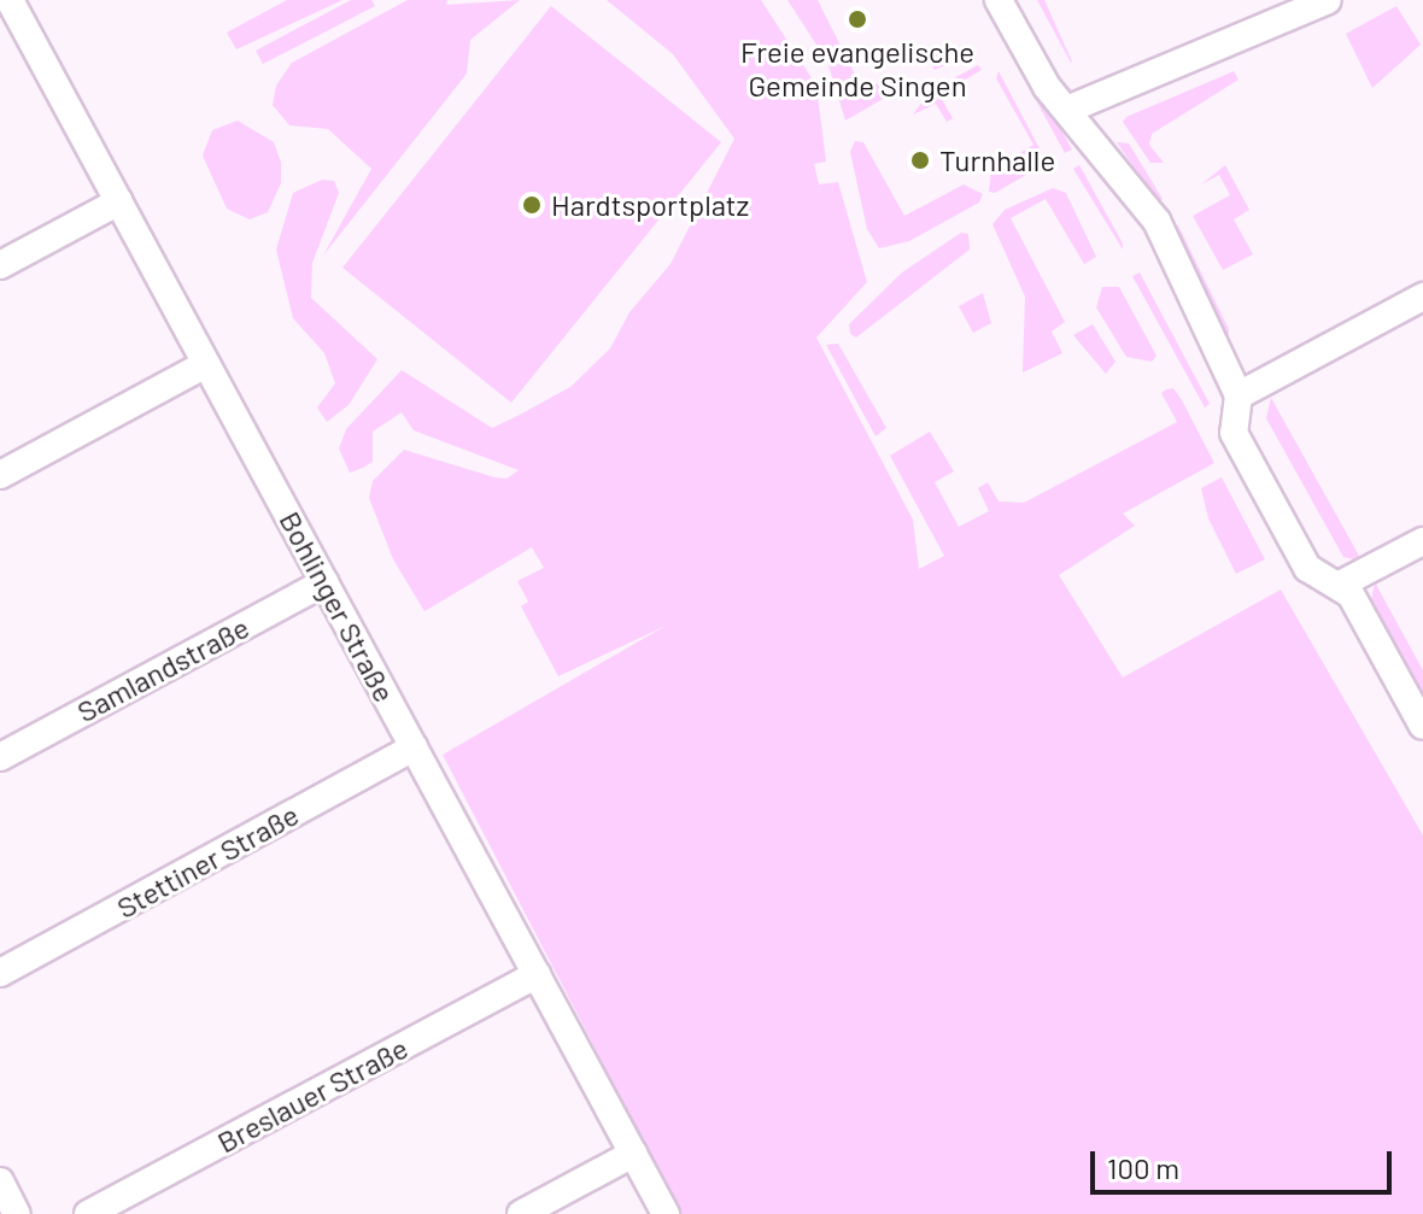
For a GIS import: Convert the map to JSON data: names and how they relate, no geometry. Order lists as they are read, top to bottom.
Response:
{
  "streets": {
    "street": [
      "Bohlinger Straße",
      "Samlandstraße",
      "Stettiner Straße",
      "Breslauer Straße"
    ]
  },
  "crossings": [
    ["Bohlinger Straße", "Samlandstraße"],
    ["Bohlinger Straße", "Stettiner Straße"],
    ["Bohlinger Straße", "Breslauer Straße"]
  ],
  "places": ["Freie evangelische Gemeinde Singen", "Turnhalle", "Hardtsportplatz"],
  "scale_bar": "100 m"
}
